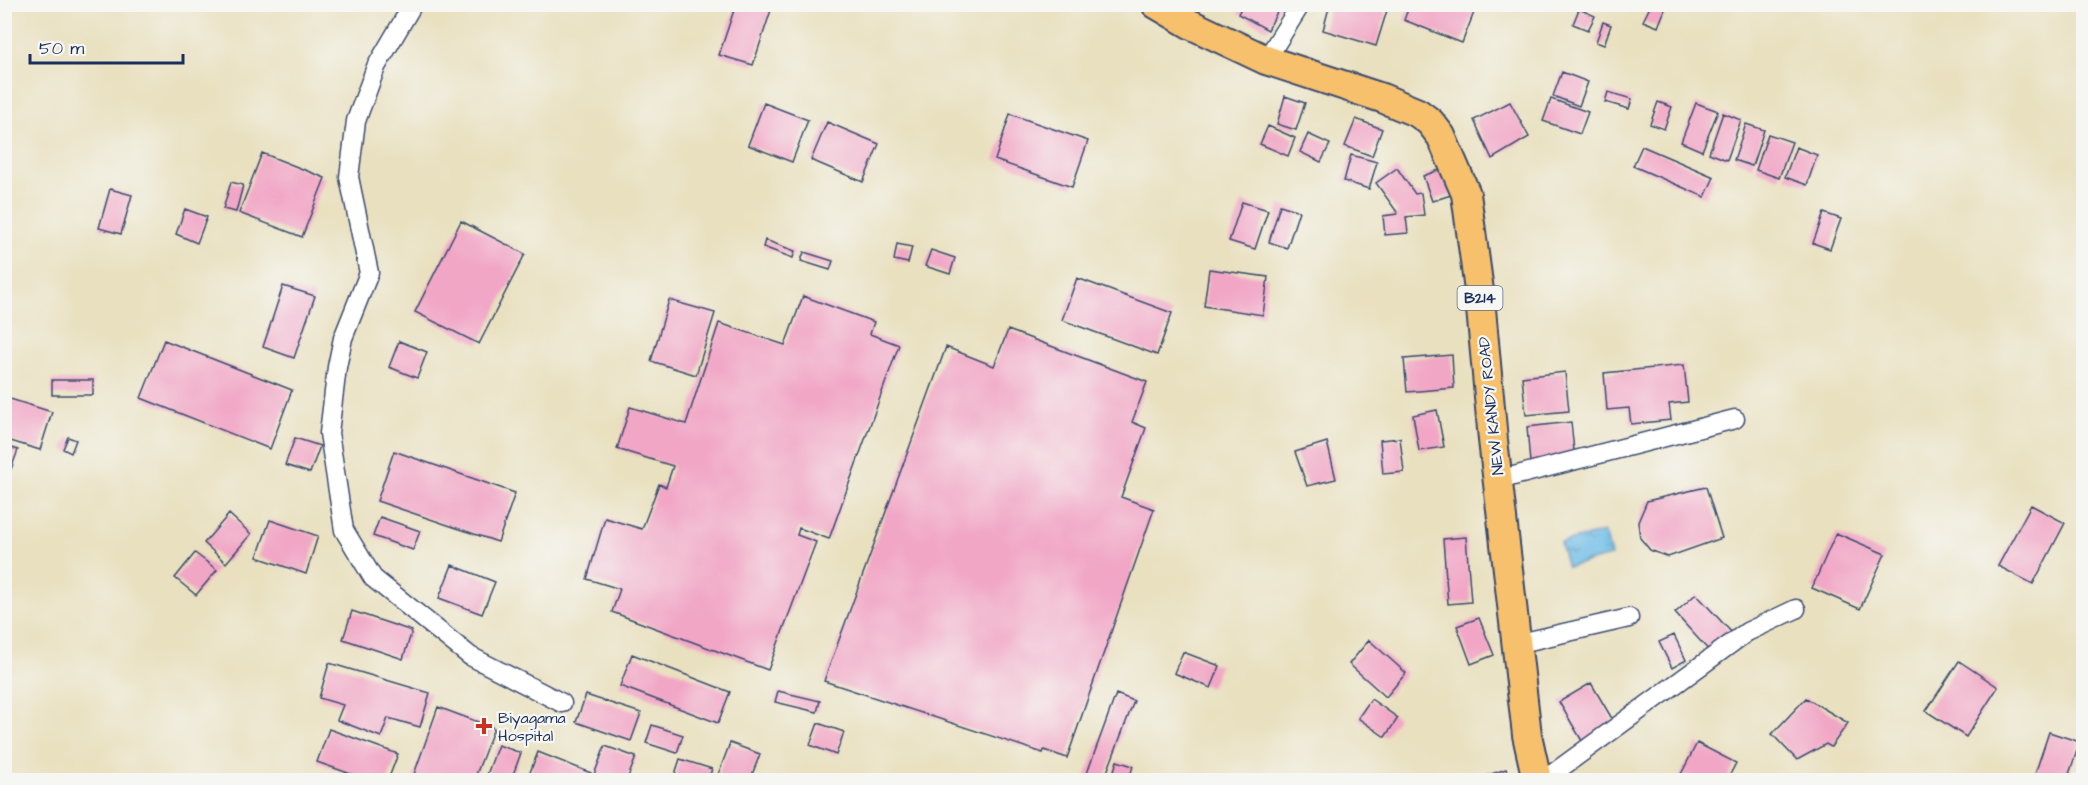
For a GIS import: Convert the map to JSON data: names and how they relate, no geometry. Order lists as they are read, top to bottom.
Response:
{
  "streets": {
    "main road": ["B214", "NEW KANDY ROAD"]
  },
  "places": {
    "health": ["Biyagama Hospital"]
  },
  "scale_bar": "50 m"
}
